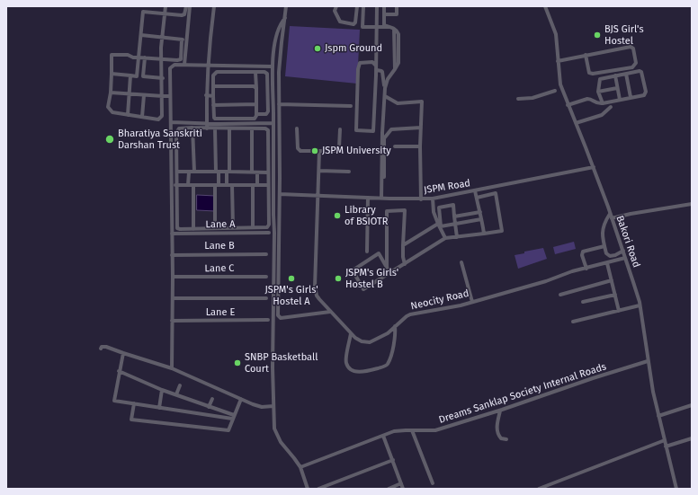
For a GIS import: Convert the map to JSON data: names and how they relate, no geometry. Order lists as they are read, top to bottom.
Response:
{
  "streets": {
    "street": [
      "JSPM Road",
      "Lane A",
      "Bakori Road",
      "Lane B",
      "Lane C",
      "Neocity Road",
      "Lane E",
      "Dreams Sanklap Society Internal Roads"
    ]
  },
  "crossings": [
    ["JSPM Road", "Bakori Road"],
    ["JSPM Road", "Neocity Road"],
    ["Bakori Road", "Neocity Road"],
    ["Bakori Road", "Dreams Sanklap Society Internal Roads"]
  ],
  "places": [
    "BJS Girl's Hostel",
    "Jspm Ground",
    "Bharatiya Sanskriti Darshan Trust",
    "JSPM University",
    "Library of BSIOTR",
    "JSPM's Girls' Hostel A",
    "JSPM's Girls' Hostel B",
    "SNBP Basketball Court"
  ]
}
